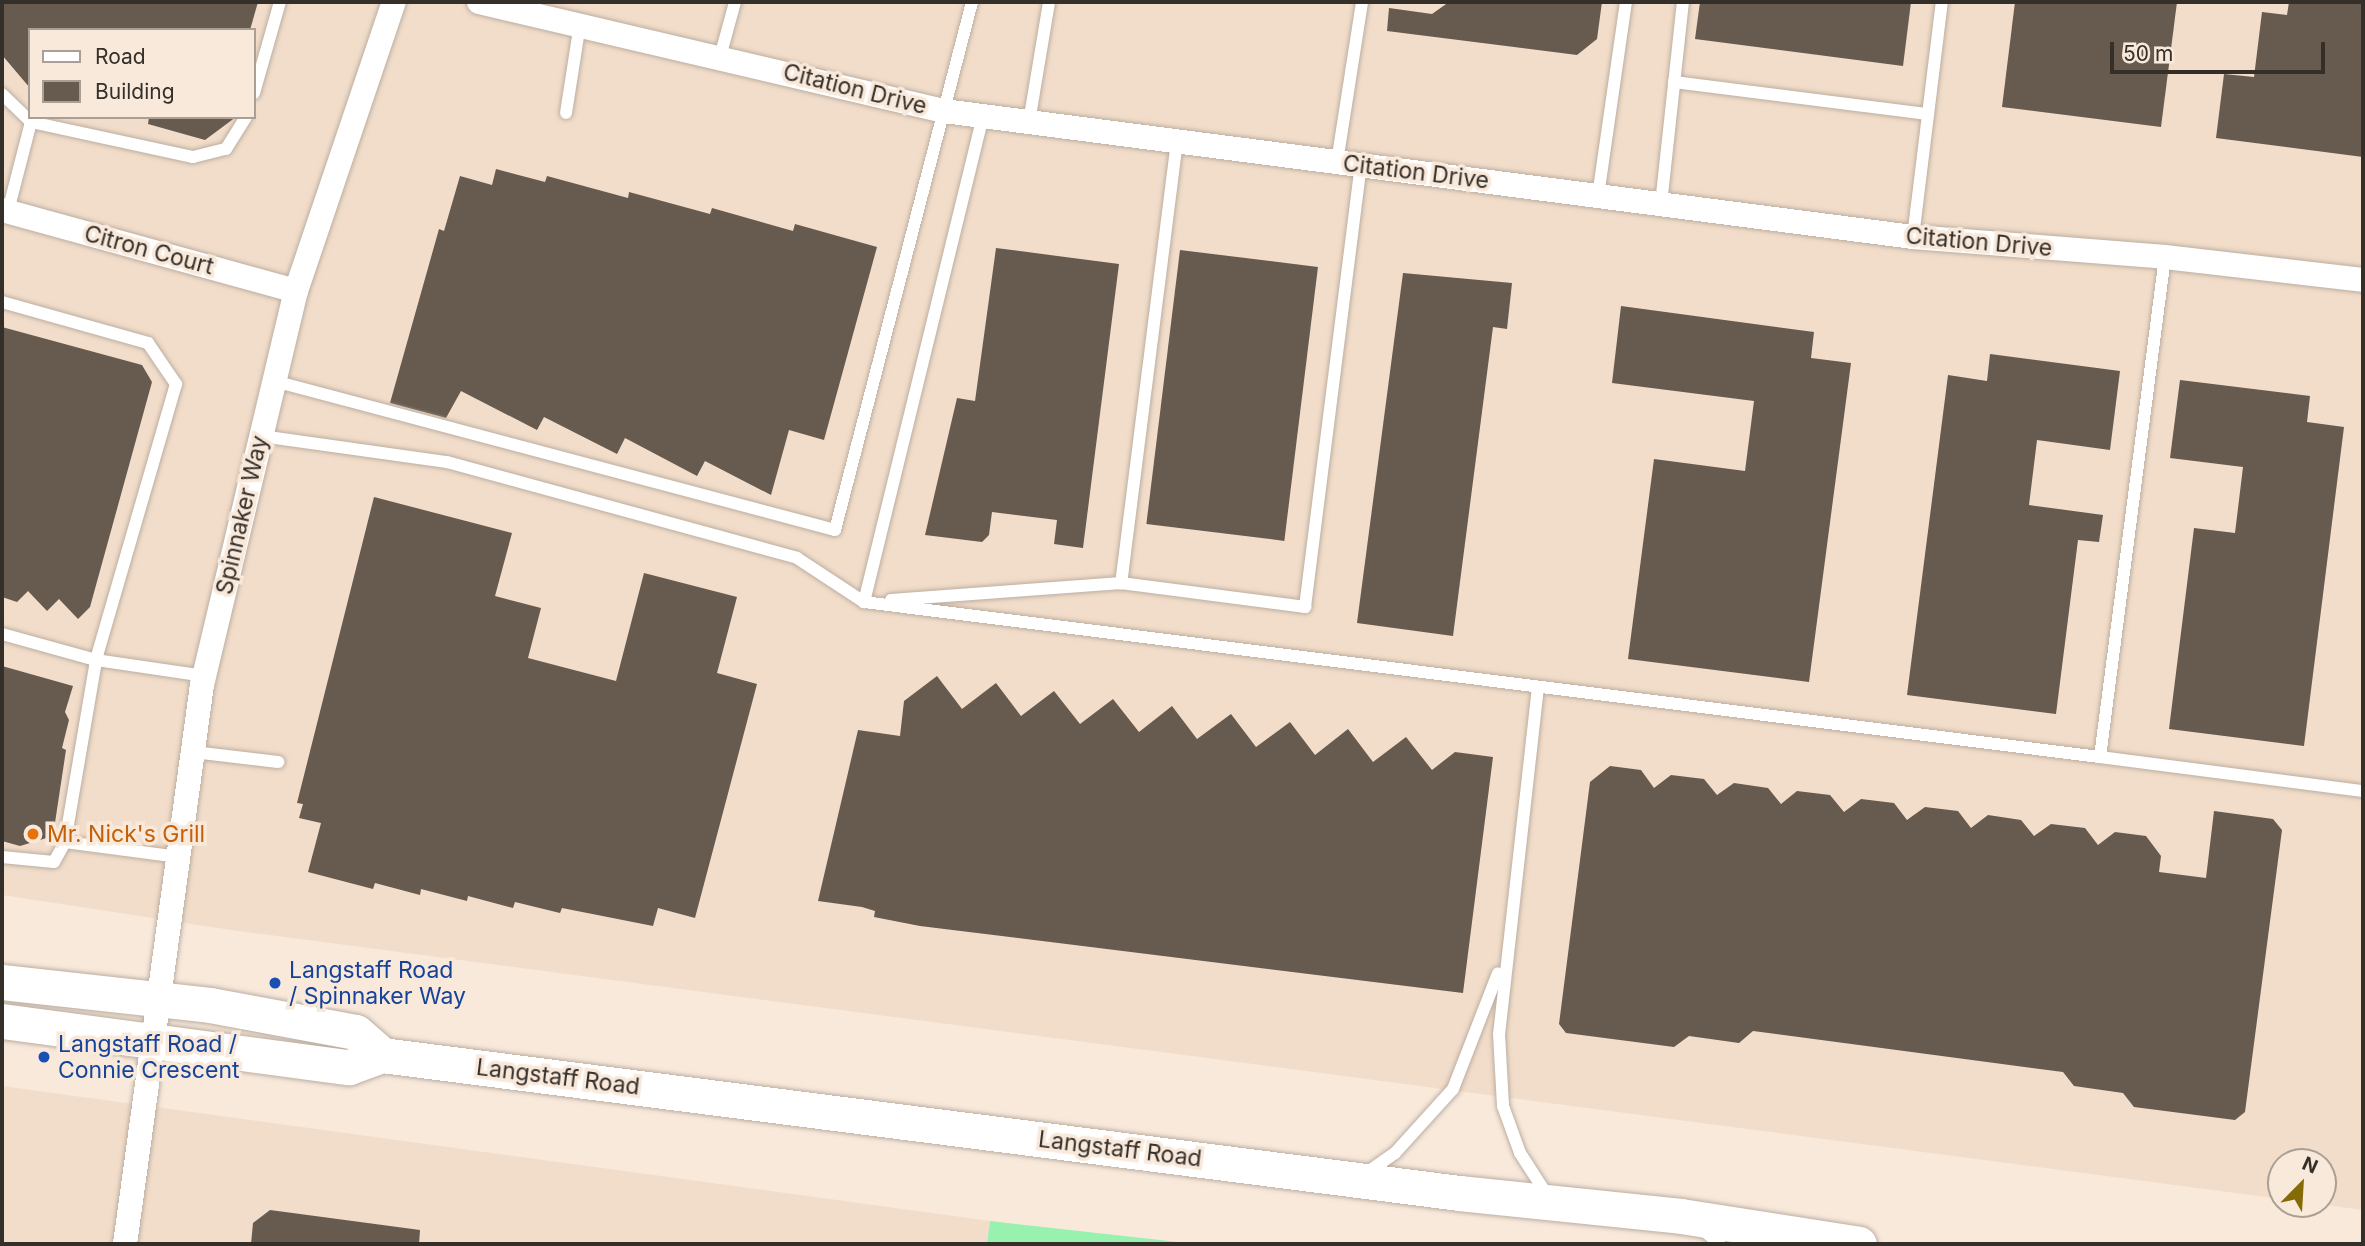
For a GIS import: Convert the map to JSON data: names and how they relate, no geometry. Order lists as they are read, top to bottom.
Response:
{
  "streets": {
    "main road": ["Langstaff Road"],
    "street": ["Citation Drive", "Citron Court", "Spinnaker Way"]
  },
  "crossings": [
    ["Citron Court", "Spinnaker Way"],
    ["Spinnaker Way", "Langstaff Road"]
  ],
  "places": ["Mr. Nick's Grill", "Langstaff Road / Spinnaker Way", "Langstaff Road / Connie Crescent"],
  "legend": ["Road", "Building"],
  "scale_bar": "50 m",
  "north": "top right"
}
